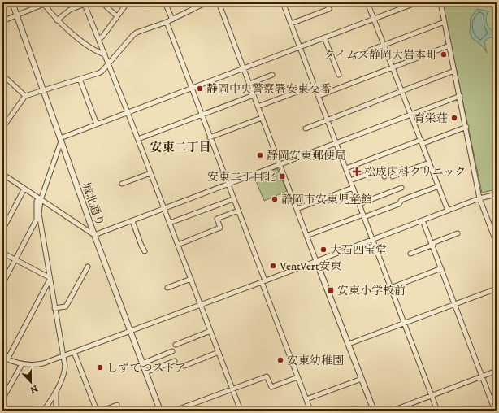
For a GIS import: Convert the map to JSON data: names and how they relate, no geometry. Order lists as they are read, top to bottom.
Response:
{
  "streets": {
    "street": ["城北通り"]
  },
  "districts": ["安東二丁目"],
  "places": {
    "other": [
      "タイムズ静岡大岩本町",
      "静岡中央警察署安東交番",
      "育栄荘",
      "静岡安東郵便局",
      "静岡市安東児童館",
      "大石四宝堂",
      "VentVert安東",
      "安東幼稚園",
      "しずてつストア"
    ],
    "health": ["松成内科クリニック"],
    "transit": ["安東二丁目北", "安東小学校前"]
  },
  "north": "bottom"
}
